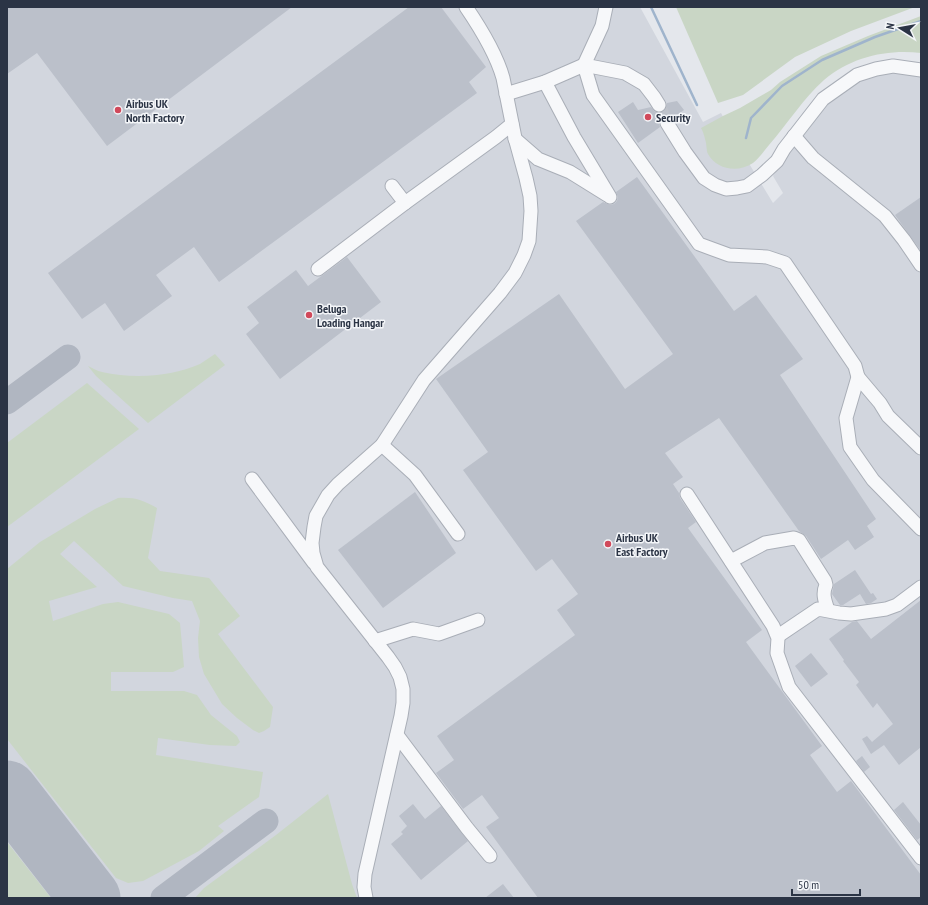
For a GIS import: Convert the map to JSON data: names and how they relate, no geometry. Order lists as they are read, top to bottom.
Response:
{
  "places": [
    "Airbus UK North Factory",
    "Security",
    "Beluga Loading Hangar",
    "Airbus UK East Factory"
  ],
  "scale_bar": "50 m",
  "north": "left"
}
